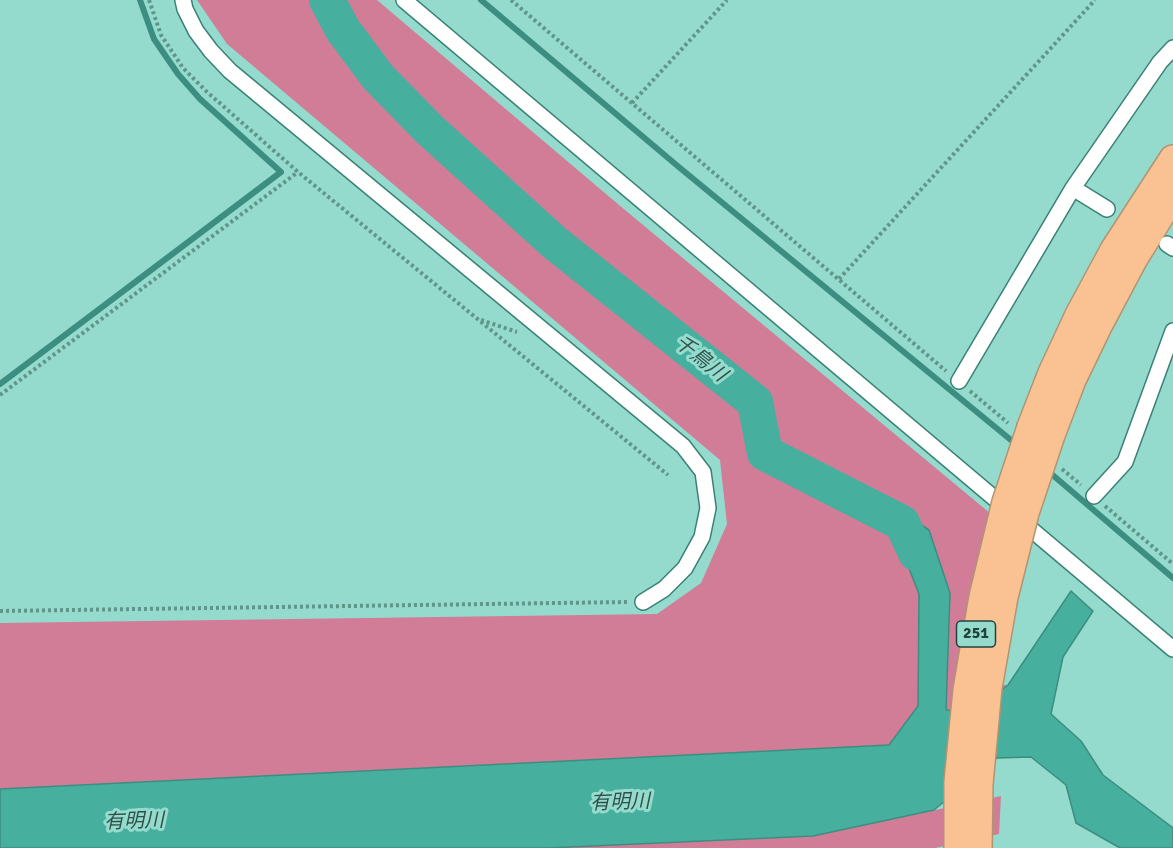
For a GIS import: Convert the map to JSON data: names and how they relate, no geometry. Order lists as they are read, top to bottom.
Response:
{
  "streets": {
    "highway": ["251"]
  },
  "water": ["千鳥川", "有明川"]
}
